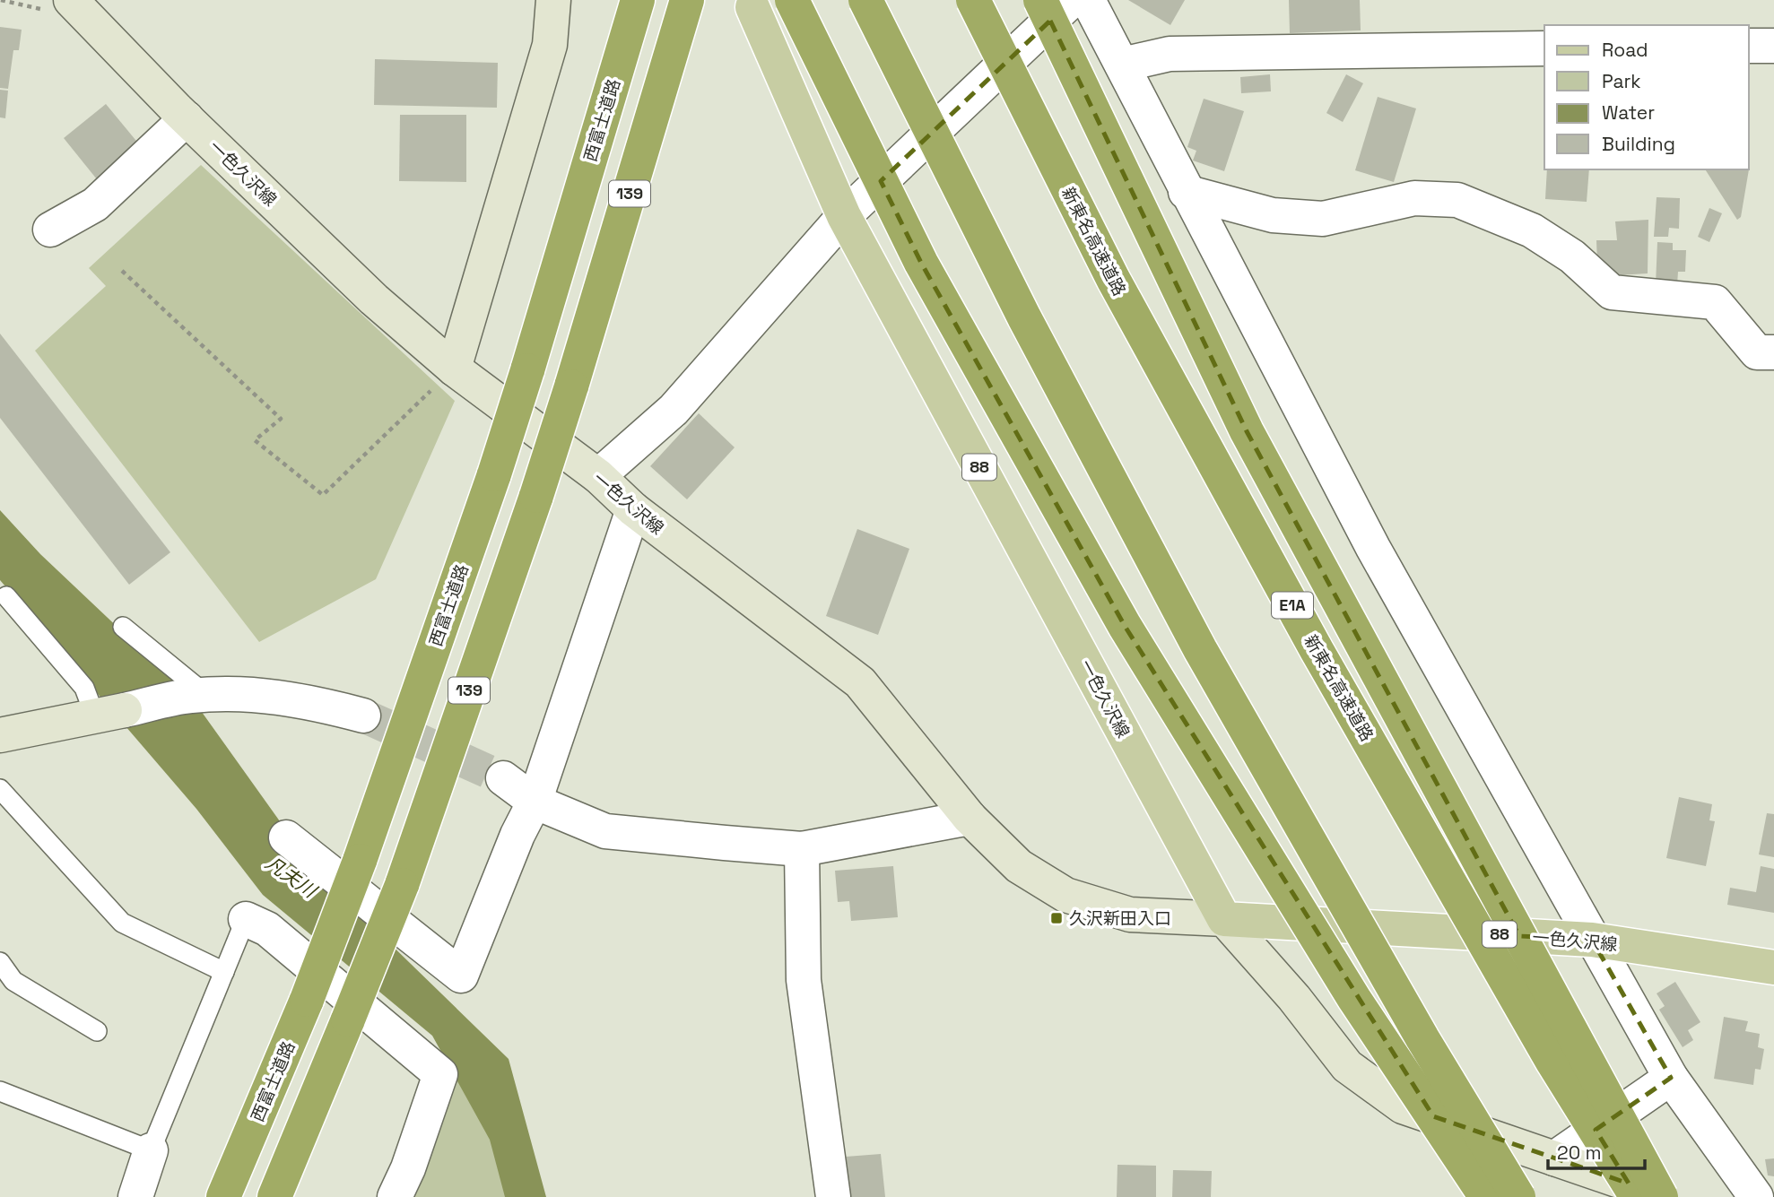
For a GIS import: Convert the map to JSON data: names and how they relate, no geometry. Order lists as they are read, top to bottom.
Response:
{
  "streets": {
    "highway": [
      "西富士道路",
      "139",
      "新東名高速道路",
      "E1A"
    ],
    "main road": ["一色久沢線", "88"]
  },
  "water": ["凡夫川"],
  "places": {
    "transit": ["久沢新田入口"]
  },
  "legend": [
    "Road",
    "Park",
    "Water",
    "Building"
  ],
  "scale_bar": "20 m"
}
